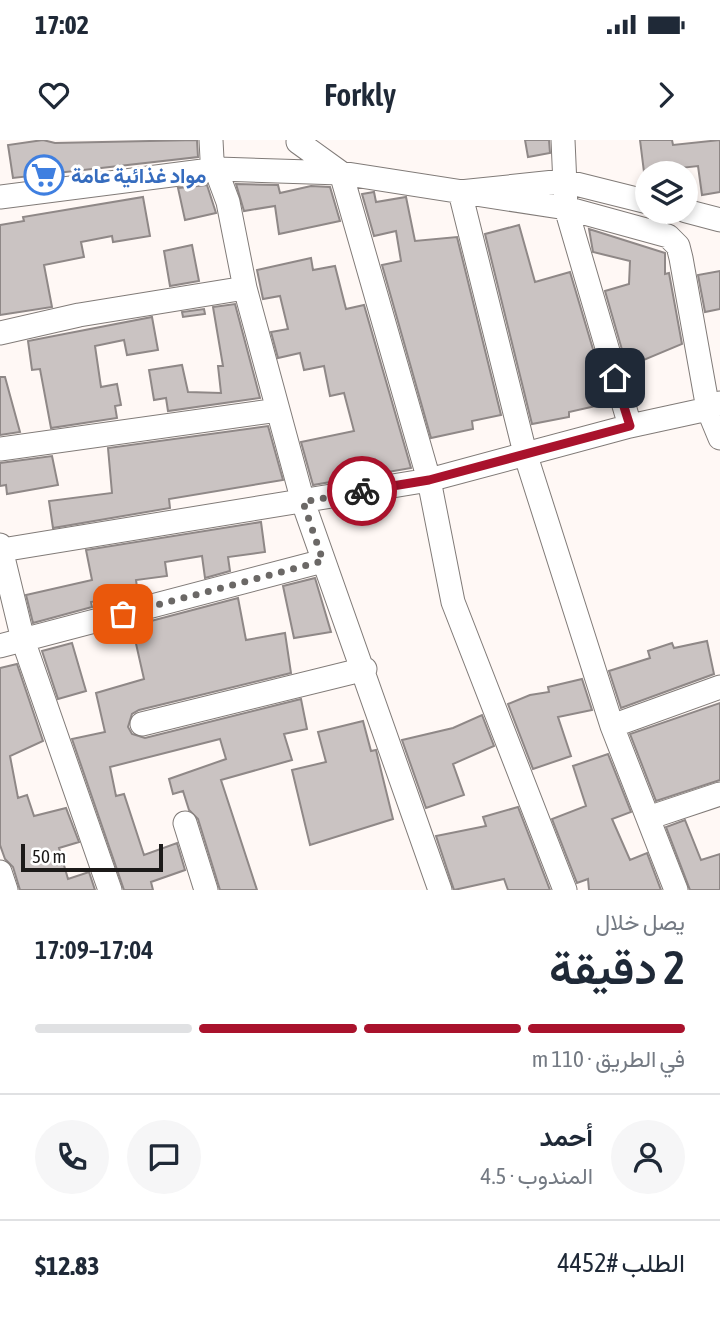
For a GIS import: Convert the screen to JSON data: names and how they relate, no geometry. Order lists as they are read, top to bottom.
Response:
{
  "places": {
    "supermarket": ["مواد غذائية عامة"]
  },
  "scale_bar": "50 m",
  "page": {
    "status": "17:02",
    "header": "Forkly",
    "scale": "50 m",
    "heading": ["2 دقيقة", "يصل خلال", "17:04–17:09"],
    "panel": [
      "أحمد",
      "المندوب · 4.5",
      "الطلب #4452",
      "$12.83"
    ],
    "bar": "في الطريق · 110 m"
  }
}
